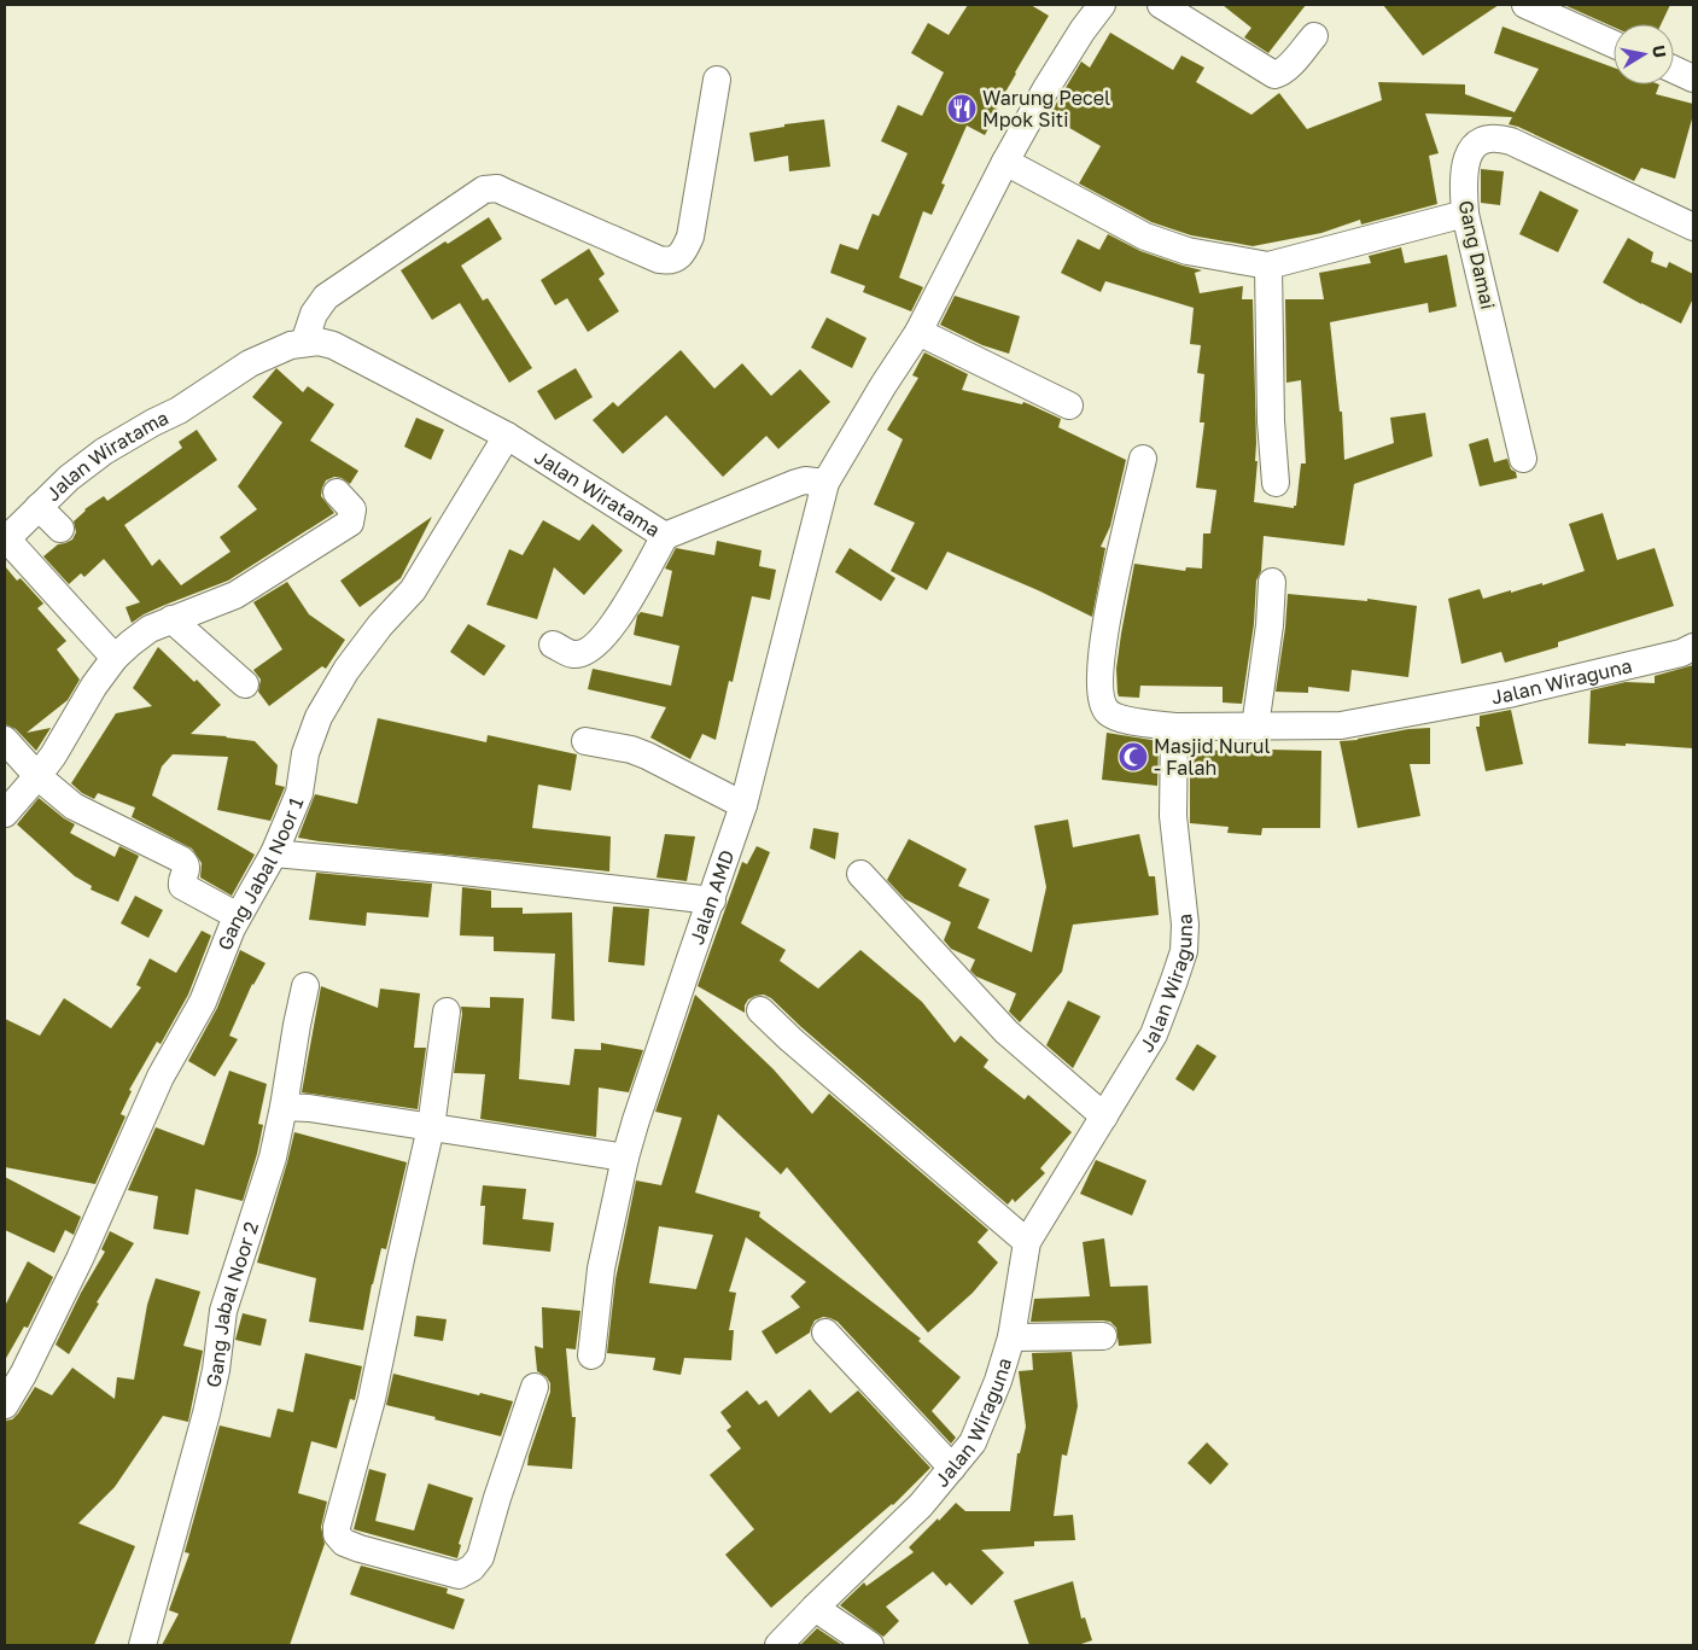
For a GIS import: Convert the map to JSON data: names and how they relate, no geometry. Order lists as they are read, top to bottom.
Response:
{
  "streets": {
    "street": [
      "Gang Damai",
      "Jalan Wiratama",
      "Jalan Wiraguna",
      "Gang Jabal Noor 1",
      "Jalan AMD",
      "Gang Jabal Noor 2"
    ]
  },
  "crossings": [
    ["Jalan Wiratama", "Gang Jabal Noor 1"],
    ["Jalan Wiratama", "Jalan AMD"]
  ],
  "places": {
    "restaurant": ["Warung Pecel Mpok Siti"],
    "mosque": ["Masjid Nurul - Falah"]
  },
  "north": "right"
}
